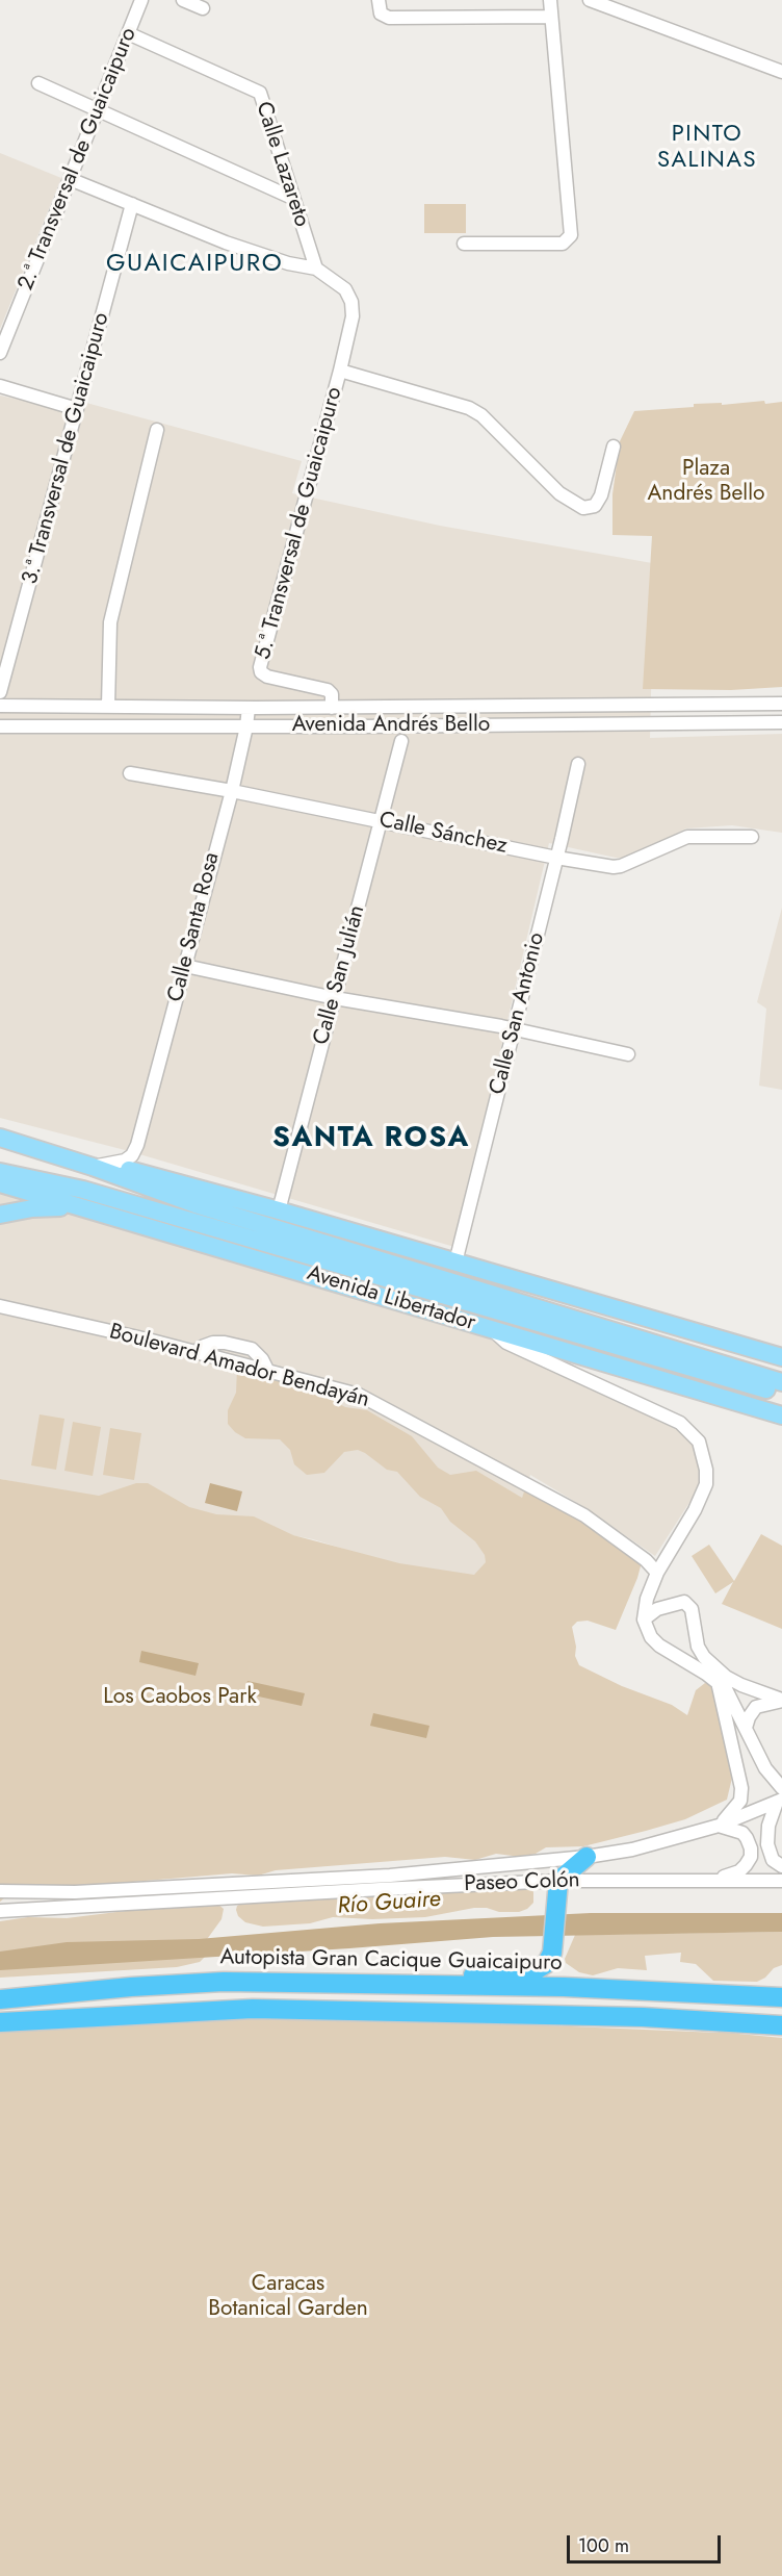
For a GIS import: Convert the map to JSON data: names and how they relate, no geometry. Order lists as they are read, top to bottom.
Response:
{
  "streets": {
    "highway": ["Autopista Gran Cacique Guaicaipuro"],
    "main road": ["Avenida Libertador"],
    "street": [
      "2.ª Transversal de Guaicaipuro",
      "Calle Lazareto",
      "3.ª Transversal de Guaicaipuro",
      "5.ª Transversal de Guaicaipuro",
      "Avenida Andrés Bello",
      "Calle Sánchez",
      "Calle Santa Rosa",
      "Calle San Julián",
      "Calle San Antonio",
      "Boulevard Amador Bendayán",
      "Paseo Colón"
    ]
  },
  "crossings": [
    ["2.ª Transversal de Guaicaipuro", "Calle Lazareto"],
    ["Calle Lazareto", "5.ª Transversal de Guaicaipuro"],
    ["5.ª Transversal de Guaicaipuro", "Avenida Andrés Bello"],
    ["Avenida Andrés Bello", "Calle Santa Rosa"],
    ["Calle Sánchez", "Calle Santa Rosa"],
    ["Calle Sánchez", "Calle San Julián"],
    ["Calle Sánchez", "Calle San Antonio"],
    ["Calle San Julián", "Avenida Libertador"],
    ["Calle San Antonio", "Avenida Libertador"]
  ],
  "districts": ["PINTO SALINAS", "GUAICAIPURO", "SANTA ROSA"],
  "water": ["Río Guaire"],
  "parks": ["Plaza Andrés Bello", "Los Caobos Park", "Caracas Botanical Garden"],
  "scale_bar": "100 m"
}
